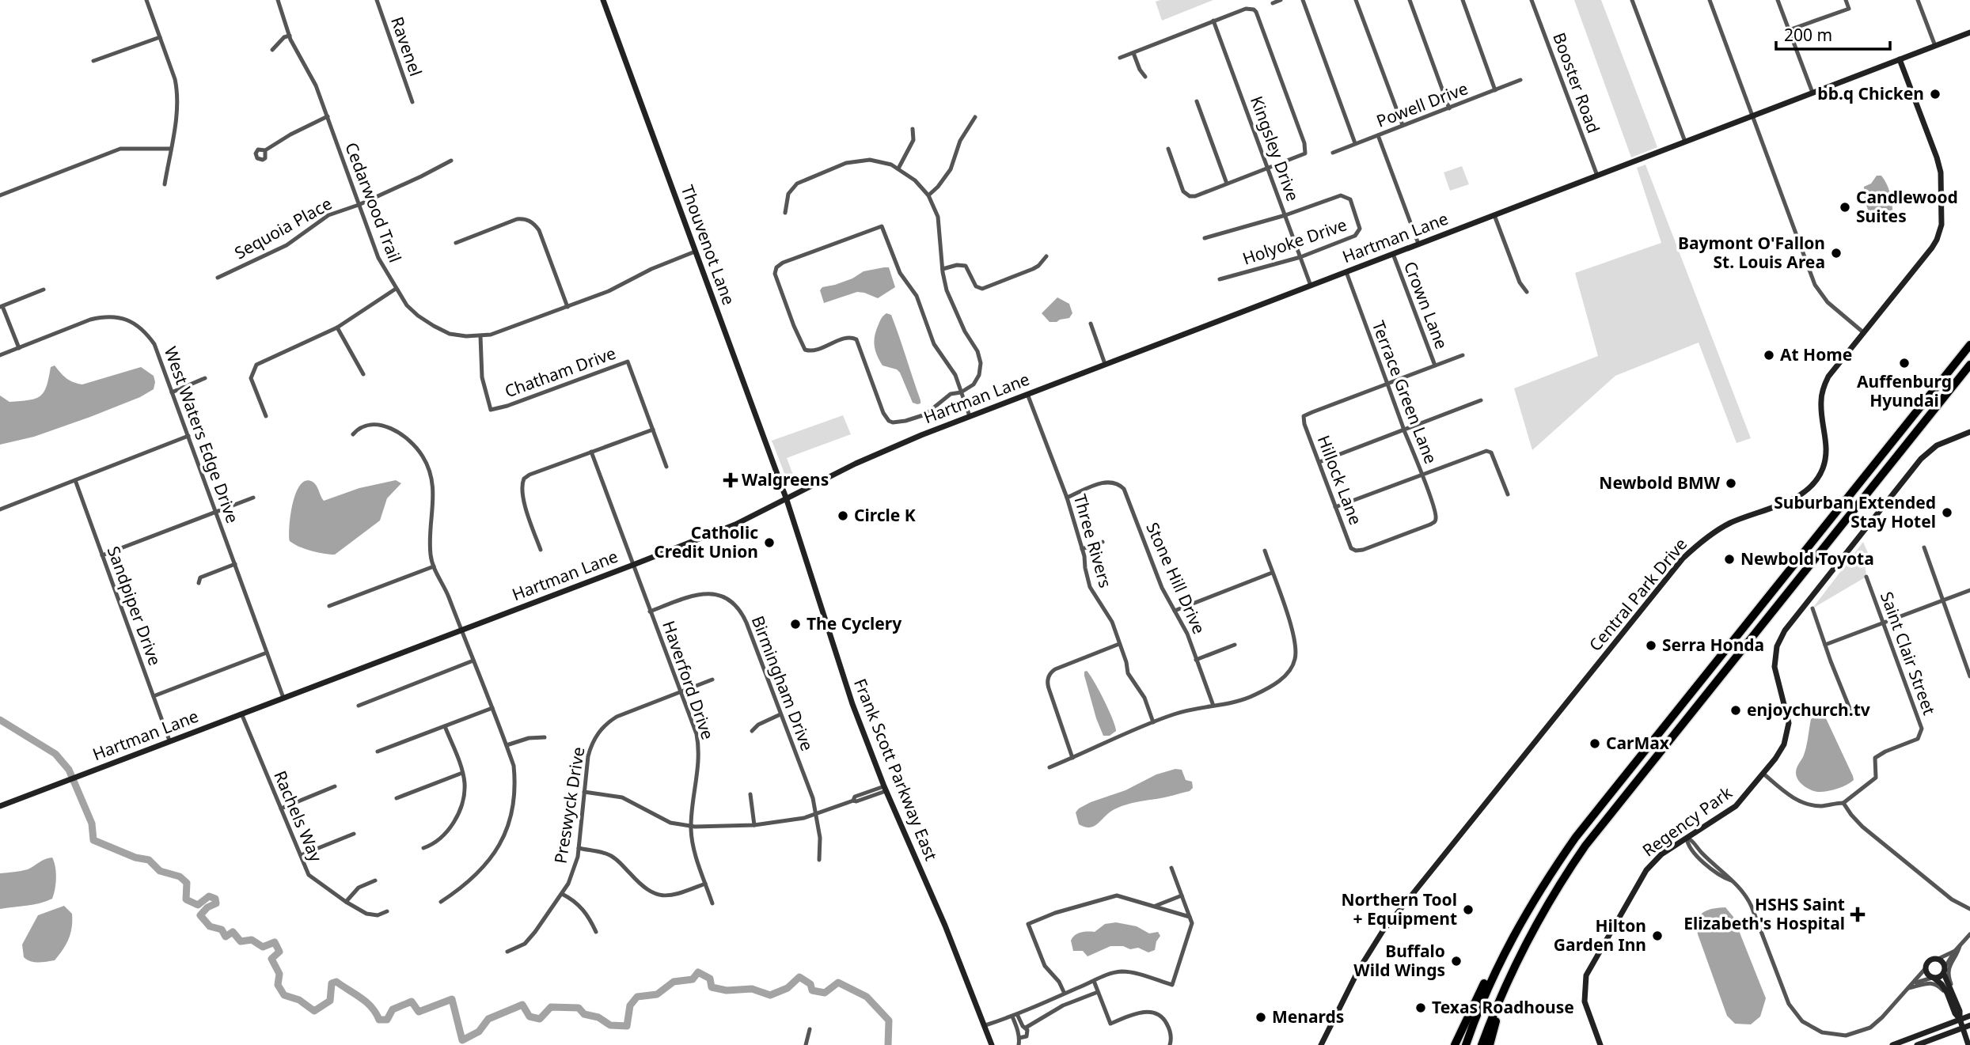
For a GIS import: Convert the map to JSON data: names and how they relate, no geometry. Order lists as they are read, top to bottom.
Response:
{
  "streets": {
    "street": [
      "Ravenel",
      "Booster Road",
      "Powell Drive",
      "Kingsley Drive",
      "Cedarwood Trail",
      "Sequoia Place",
      "Hartman Lane",
      "Holyoke Drive",
      "Thouvenot Lane",
      "Crown Lane",
      "Chatham Drive",
      "Terrace Green Lane",
      "West Waters Edge Drive",
      "Hillock Lane",
      "Three Rivers",
      "Stone Hill Drive",
      "Central Park Drive",
      "Sandpiper Drive",
      "Saint Clair Street",
      "Haverford Drive",
      "Birmingham Drive",
      "Frank Scott Parkway East",
      "Preswyck Drive",
      "Rachels Way",
      "Regency Park"
    ]
  },
  "crossings": [
    ["Booster Road", "Hartman Lane"],
    ["Kingsley Drive", "Hartman Lane"],
    ["Kingsley Drive", "Holyoke Drive"],
    ["Cedarwood Trail", "Sequoia Place"],
    ["Cedarwood Trail", "Thouvenot Lane"],
    ["Cedarwood Trail", "Chatham Drive"],
    ["Hartman Lane", "Thouvenot Lane"],
    ["Hartman Lane", "Crown Lane"],
    ["Hartman Lane", "Terrace Green Lane"],
    ["Hartman Lane", "West Waters Edge Drive"],
    ["Hartman Lane", "Three Rivers"],
    ["Hartman Lane", "Central Park Drive"],
    ["Hartman Lane", "Sandpiper Drive"],
    ["Hartman Lane", "Haverford Drive"],
    ["Hartman Lane", "Frank Scott Parkway East"],
    ["Hartman Lane", "Rachels Way"],
    ["Thouvenot Lane", "Frank Scott Parkway East"],
    ["Terrace Green Lane", "Hillock Lane"],
    ["Three Rivers", "Stone Hill Drive"],
    ["Haverford Drive", "Birmingham Drive"],
    ["Haverford Drive", "Preswyck Drive"]
  ],
  "places": {
    "other": [
      "bb.q Chicken",
      "Candlewood Suites",
      "Baymont O'Fallon St. Louis Area",
      "At Home",
      "Auffenburg Hyundai",
      "Newbold BMW",
      "Suburban Extended Stay Hotel",
      "Circle K",
      "Catholic Credit Union",
      "Newbold Toyota",
      "The Cyclery",
      "Serra Honda",
      "enjoychurch.tv",
      "CarMax",
      "Northern Tool + Equipment",
      "Hilton Garden Inn",
      "Buffalo Wild Wings",
      "Texas Roadhouse",
      "Menards"
    ],
    "health": ["Walgreens", "HSHS Saint Elizabeth's Hospital"]
  },
  "scale_bar": "200 m"
}
